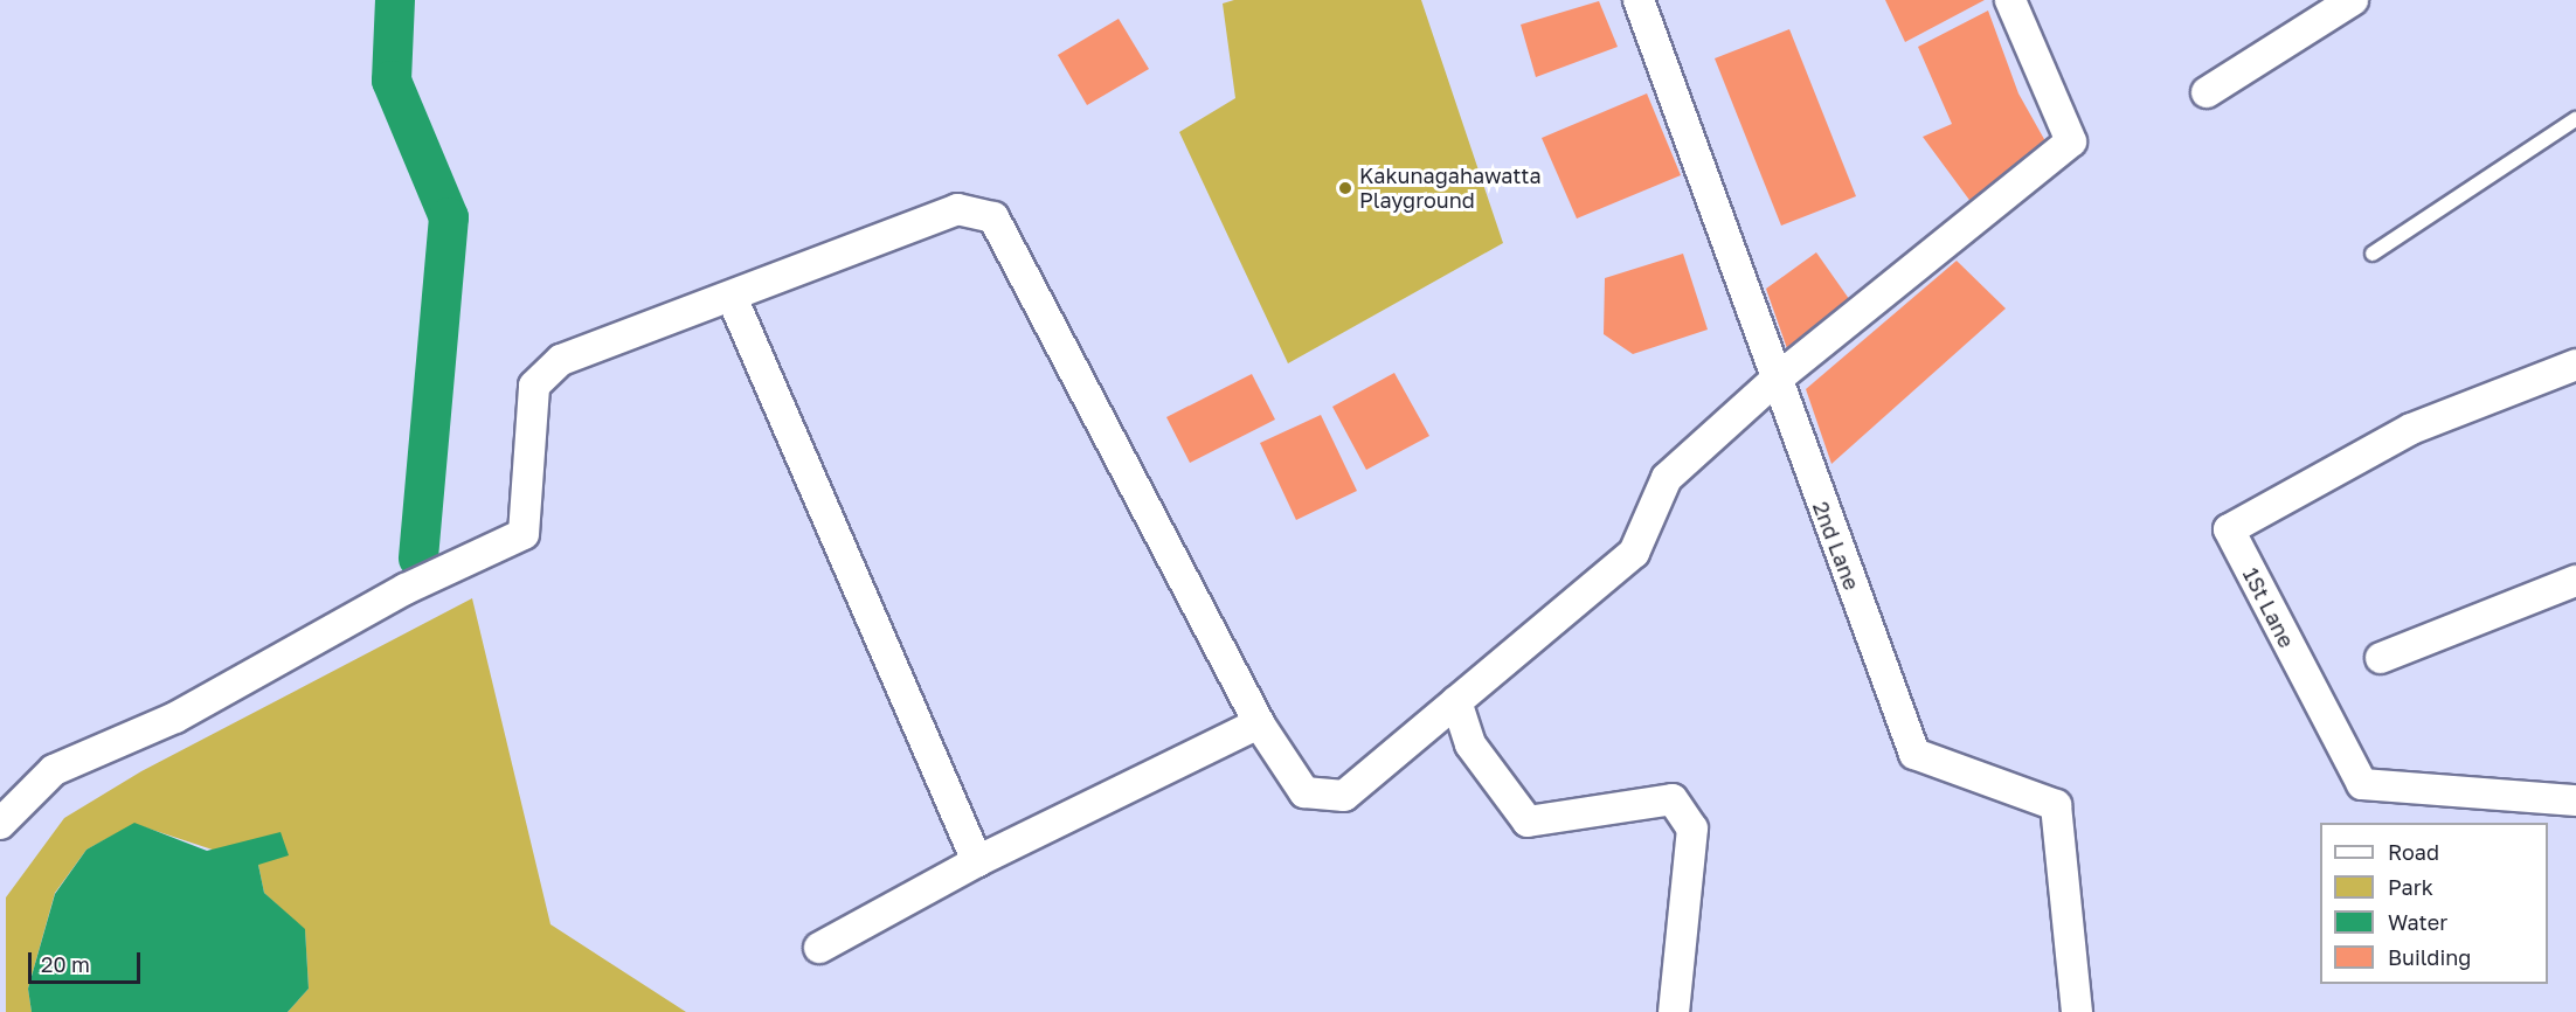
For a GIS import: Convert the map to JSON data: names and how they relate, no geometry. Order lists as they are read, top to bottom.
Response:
{
  "streets": {
    "street": ["2nd Lane", "1St Lane"]
  },
  "places": ["Kakunagahawatta Playground"],
  "legend": [
    "Road",
    "Park",
    "Water",
    "Building"
  ],
  "scale_bar": "20 m"
}
